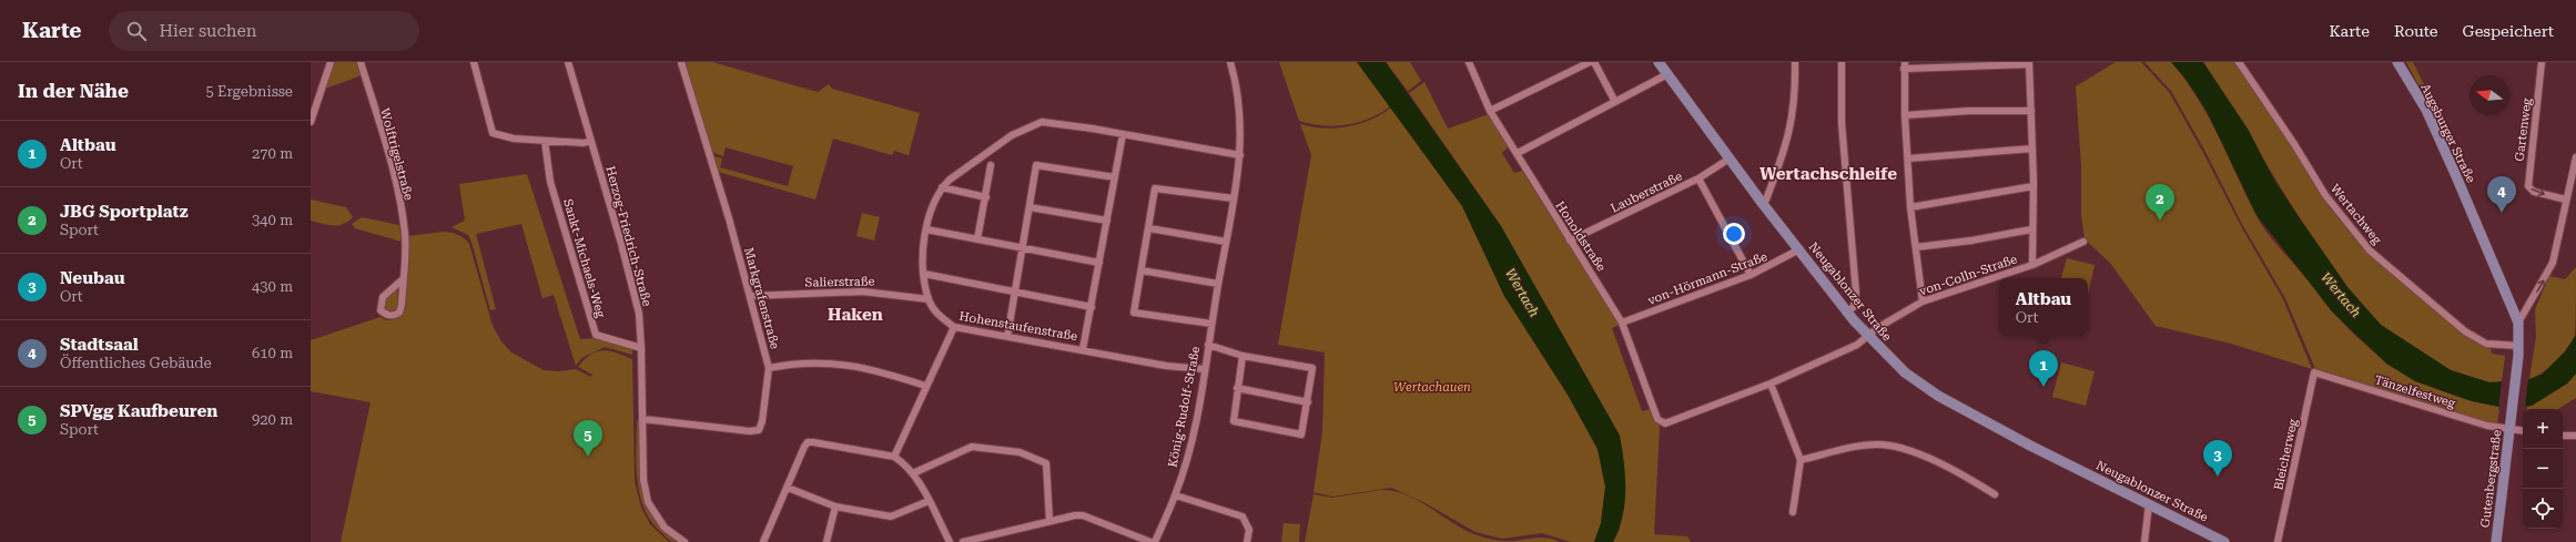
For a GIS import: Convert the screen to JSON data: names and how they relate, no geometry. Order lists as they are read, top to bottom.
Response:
{
  "streets": {
    "street": [
      "Gartenweg",
      "Augsburger Straße",
      "Wolftrigelstraße",
      "Lauberstraße",
      "Wertachweg",
      "Herzog-Friedrich-Straße",
      "Honoldstraße",
      "Sankt-Michaels-Weg",
      "von-Colln-Straße",
      "von-Hörmann-Straße",
      "Salierstraße",
      "Neugablonzer Straße",
      "Markgrafenstraße",
      "Hohenstaufenstraße",
      "Tänzelfestweg",
      "König-Rudolf-Straße",
      "Bleicherweg",
      "Gutenbergstraße"
    ]
  },
  "crossings": [
    ["Augsburger Straße", "Wertachweg"],
    ["Augsburger Straße", "Tänzelfestweg"],
    ["Augsburger Straße", "Gutenbergstraße"],
    ["Lauberstraße", "Honoldstraße"],
    ["Lauberstraße", "Neugablonzer Straße"],
    ["Herzog-Friedrich-Straße", "Sankt-Michaels-Weg"],
    ["Herzog-Friedrich-Straße", "Markgrafenstraße"],
    ["Honoldstraße", "von-Colln-Straße"],
    ["Honoldstraße", "von-Hörmann-Straße"],
    ["von-Colln-Straße", "Neugablonzer Straße"],
    ["von-Hörmann-Straße", "Neugablonzer Straße"],
    ["Salierstraße", "Markgrafenstraße"],
    ["Salierstraße", "Hohenstaufenstraße"],
    ["Hohenstaufenstraße", "König-Rudolf-Straße"],
    ["Tänzelfestweg", "Bleicherweg"],
    ["Tänzelfestweg", "Gutenbergstraße"]
  ],
  "one_way": ["Gartenweg"],
  "districts": ["Wertachschleife", "Haken"],
  "water": ["Wertach"],
  "parks": ["Wertachauen"],
  "north": "left",
  "page": {
    "header": "Karte",
    "search": "Hier suchen",
    "nav": ["Karte", "Route", "Gespeichert"],
    "heading": ["In der Nähe", "5 Ergebnisse"],
    "list": [
      {
        "mark": "1",
        "name": "Altbau",
        "note": "Ort",
        "value": "270 m"
      },
      {
        "mark": "2",
        "name": "JBG Sportplatz",
        "note": "Sport",
        "value": "340 m"
      },
      {
        "mark": "3",
        "name": "Neubau",
        "note": "Ort",
        "value": "430 m"
      },
      {
        "mark": "4",
        "name": "Stadtsaal",
        "note": "Öffentliches Gebäude",
        "value": "610 m"
      },
      {
        "mark": "5",
        "name": "SPVgg Kaufbeuren",
        "note": "Sport",
        "value": "920 m"
      }
    ],
    "pins": [
      "4",
      "2",
      "1",
      "5",
      "3"
    ],
    "popup": ["Altbau", "Ort"],
    "map_buttons": ["+", "−"]
  }
}
